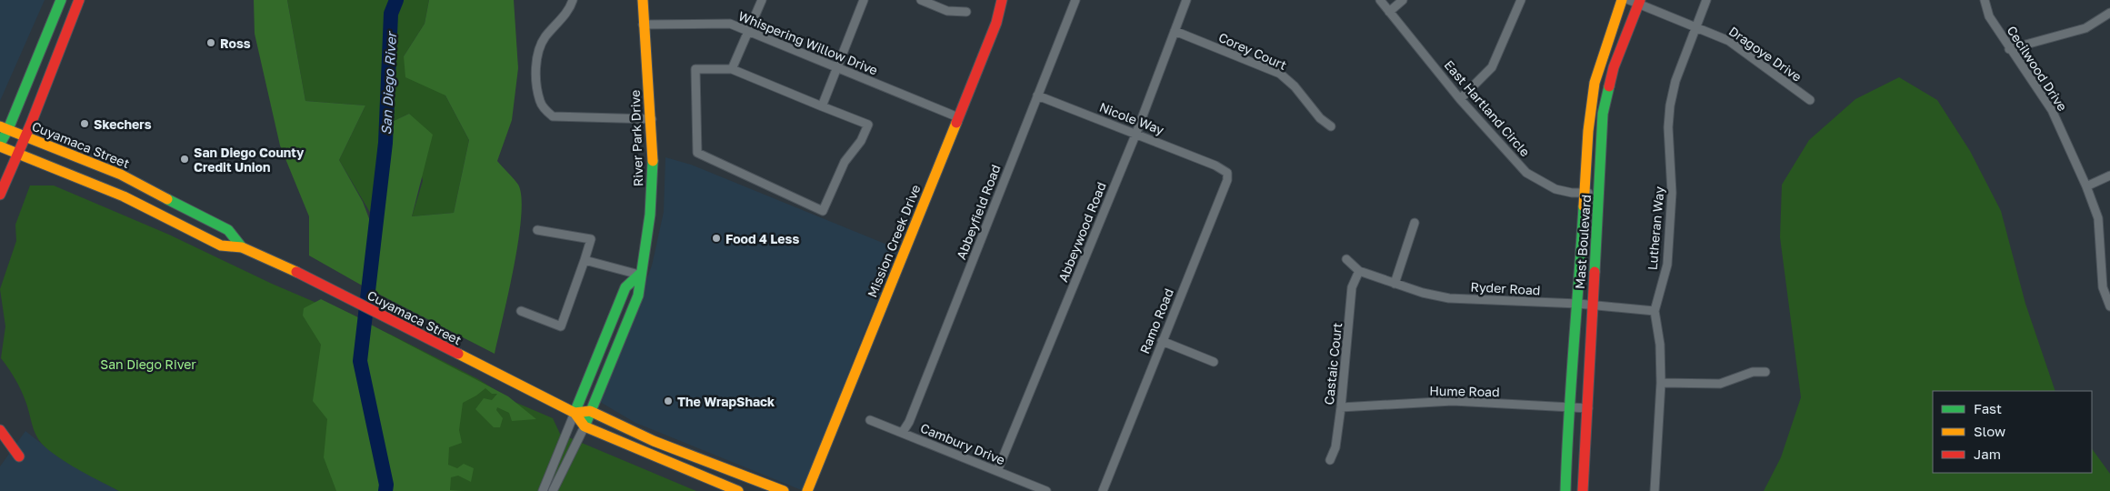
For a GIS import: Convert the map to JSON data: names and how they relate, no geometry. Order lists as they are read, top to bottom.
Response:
{
  "streets": {
    "main road": [
      "River Park Drive",
      "Cuyamaca Street",
      "Mission Creek Drive",
      "Mast Boulevard"
    ],
    "street": [
      "Whispering Willow Drive",
      "Corey Court",
      "Dragoye Drive",
      "Cecilwood Drive",
      "East Hartland Circle",
      "Nicole Way",
      "Abbeyfield Road",
      "Lutheran Way",
      "Abbeywood Road",
      "Ryder Road",
      "Ramo Road",
      "Castaic Court",
      "Hume Road",
      "Cambury Drive"
    ]
  },
  "crossings": [
    ["Whispering Willow Drive", "River Park Drive"],
    ["Whispering Willow Drive", "Mission Creek Drive"],
    ["Corey Court", "Abbeywood Road"],
    ["Dragoye Drive", "Lutheran Way"],
    ["Dragoye Drive", "Mast Boulevard"],
    ["East Hartland Circle", "Mast Boulevard"],
    ["Nicole Way", "Abbeyfield Road"],
    ["Nicole Way", "Abbeywood Road"],
    ["Nicole Way", "Ramo Road"],
    ["River Park Drive", "Cuyamaca Street"],
    ["Abbeyfield Road", "Cambury Drive"],
    ["Lutheran Way", "Ryder Road"],
    ["Abbeywood Road", "Cambury Drive"],
    ["Mast Boulevard", "Ryder Road"],
    ["Mast Boulevard", "Hume Road"],
    ["Ryder Road", "Castaic Court"],
    ["Castaic Court", "Hume Road"]
  ],
  "water": ["San Diego River"],
  "parks": ["San Diego River"],
  "places": [
    "Ross",
    "Skechers",
    "San Diego County Credit Union",
    "Food 4 Less",
    "The WrapShack"
  ],
  "legend": ["Fast", "Slow", "Jam"]
}
